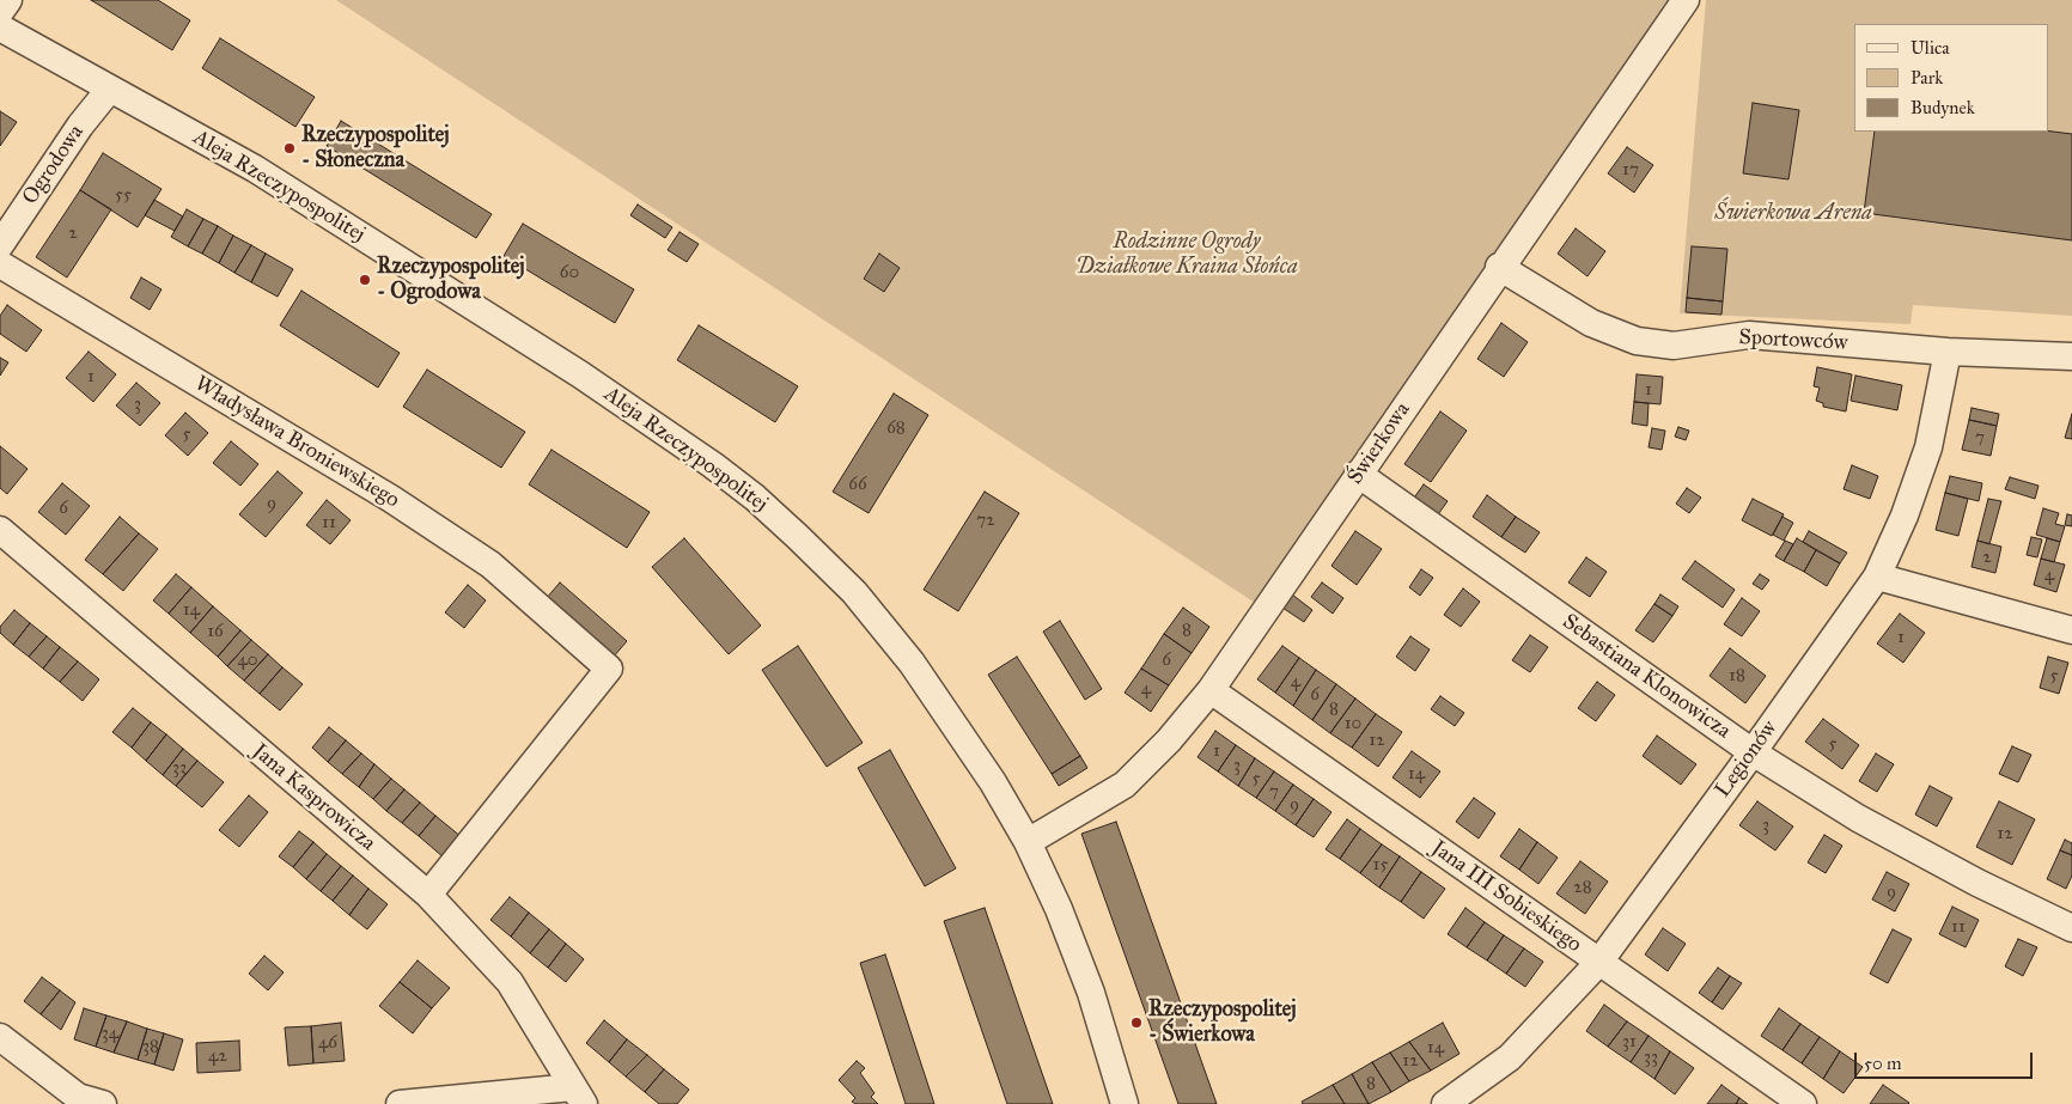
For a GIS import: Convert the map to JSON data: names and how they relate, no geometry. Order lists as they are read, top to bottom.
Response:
{
  "streets": {
    "street": [
      "Ogrodowa",
      "Aleja Rzeczypospolitej",
      "Sportowców",
      "Władysława Broniewskiego",
      "Świerkowa",
      "Sebastiana Klonowicza",
      "Legionów",
      "Jana Kasprowicza",
      "Jana III Sobieskiego"
    ]
  },
  "crossings": [
    ["Ogrodowa", "Aleja Rzeczypospolitej"],
    ["Aleja Rzeczypospolitej", "Świerkowa"],
    ["Sportowców", "Świerkowa"],
    ["Sportowców", "Legionów"],
    ["Władysława Broniewskiego", "Jana Kasprowicza"],
    ["Świerkowa", "Sebastiana Klonowicza"],
    ["Świerkowa", "Jana III Sobieskiego"],
    ["Sebastiana Klonowicza", "Legionów"],
    ["Legionów", "Jana III Sobieskiego"]
  ],
  "parks": ["Świerkowa Arena", "Rodzinne Ogrody Działkowe Kraina Słońca"],
  "places": ["Rzeczypospolitej - Słoneczna", "Rzeczypospolitej - Ogrodowa", "Rzeczypospolitej - Świerkowa"],
  "house_numbers": [
    "17",
    "55",
    "2",
    "60",
    "1",
    "1",
    "3",
    "68",
    "5",
    "7",
    "66",
    "9",
    "6",
    "72",
    "11",
    "2",
    "4",
    "14",
    "8",
    "16",
    "1",
    "40",
    "6",
    "18",
    "5",
    "4",
    "4",
    "6",
    "8",
    "10",
    "12",
    "5",
    "1",
    "3",
    "33",
    "14",
    "5",
    "7",
    "9",
    "3",
    "12",
    "15",
    "28",
    "9",
    "11",
    "34",
    "31",
    "46",
    "38",
    "14",
    "42",
    "33",
    "12",
    "8"
  ],
  "legend": ["Ulica", "Park", "Budynek"],
  "scale_bar": "50 m"
}
